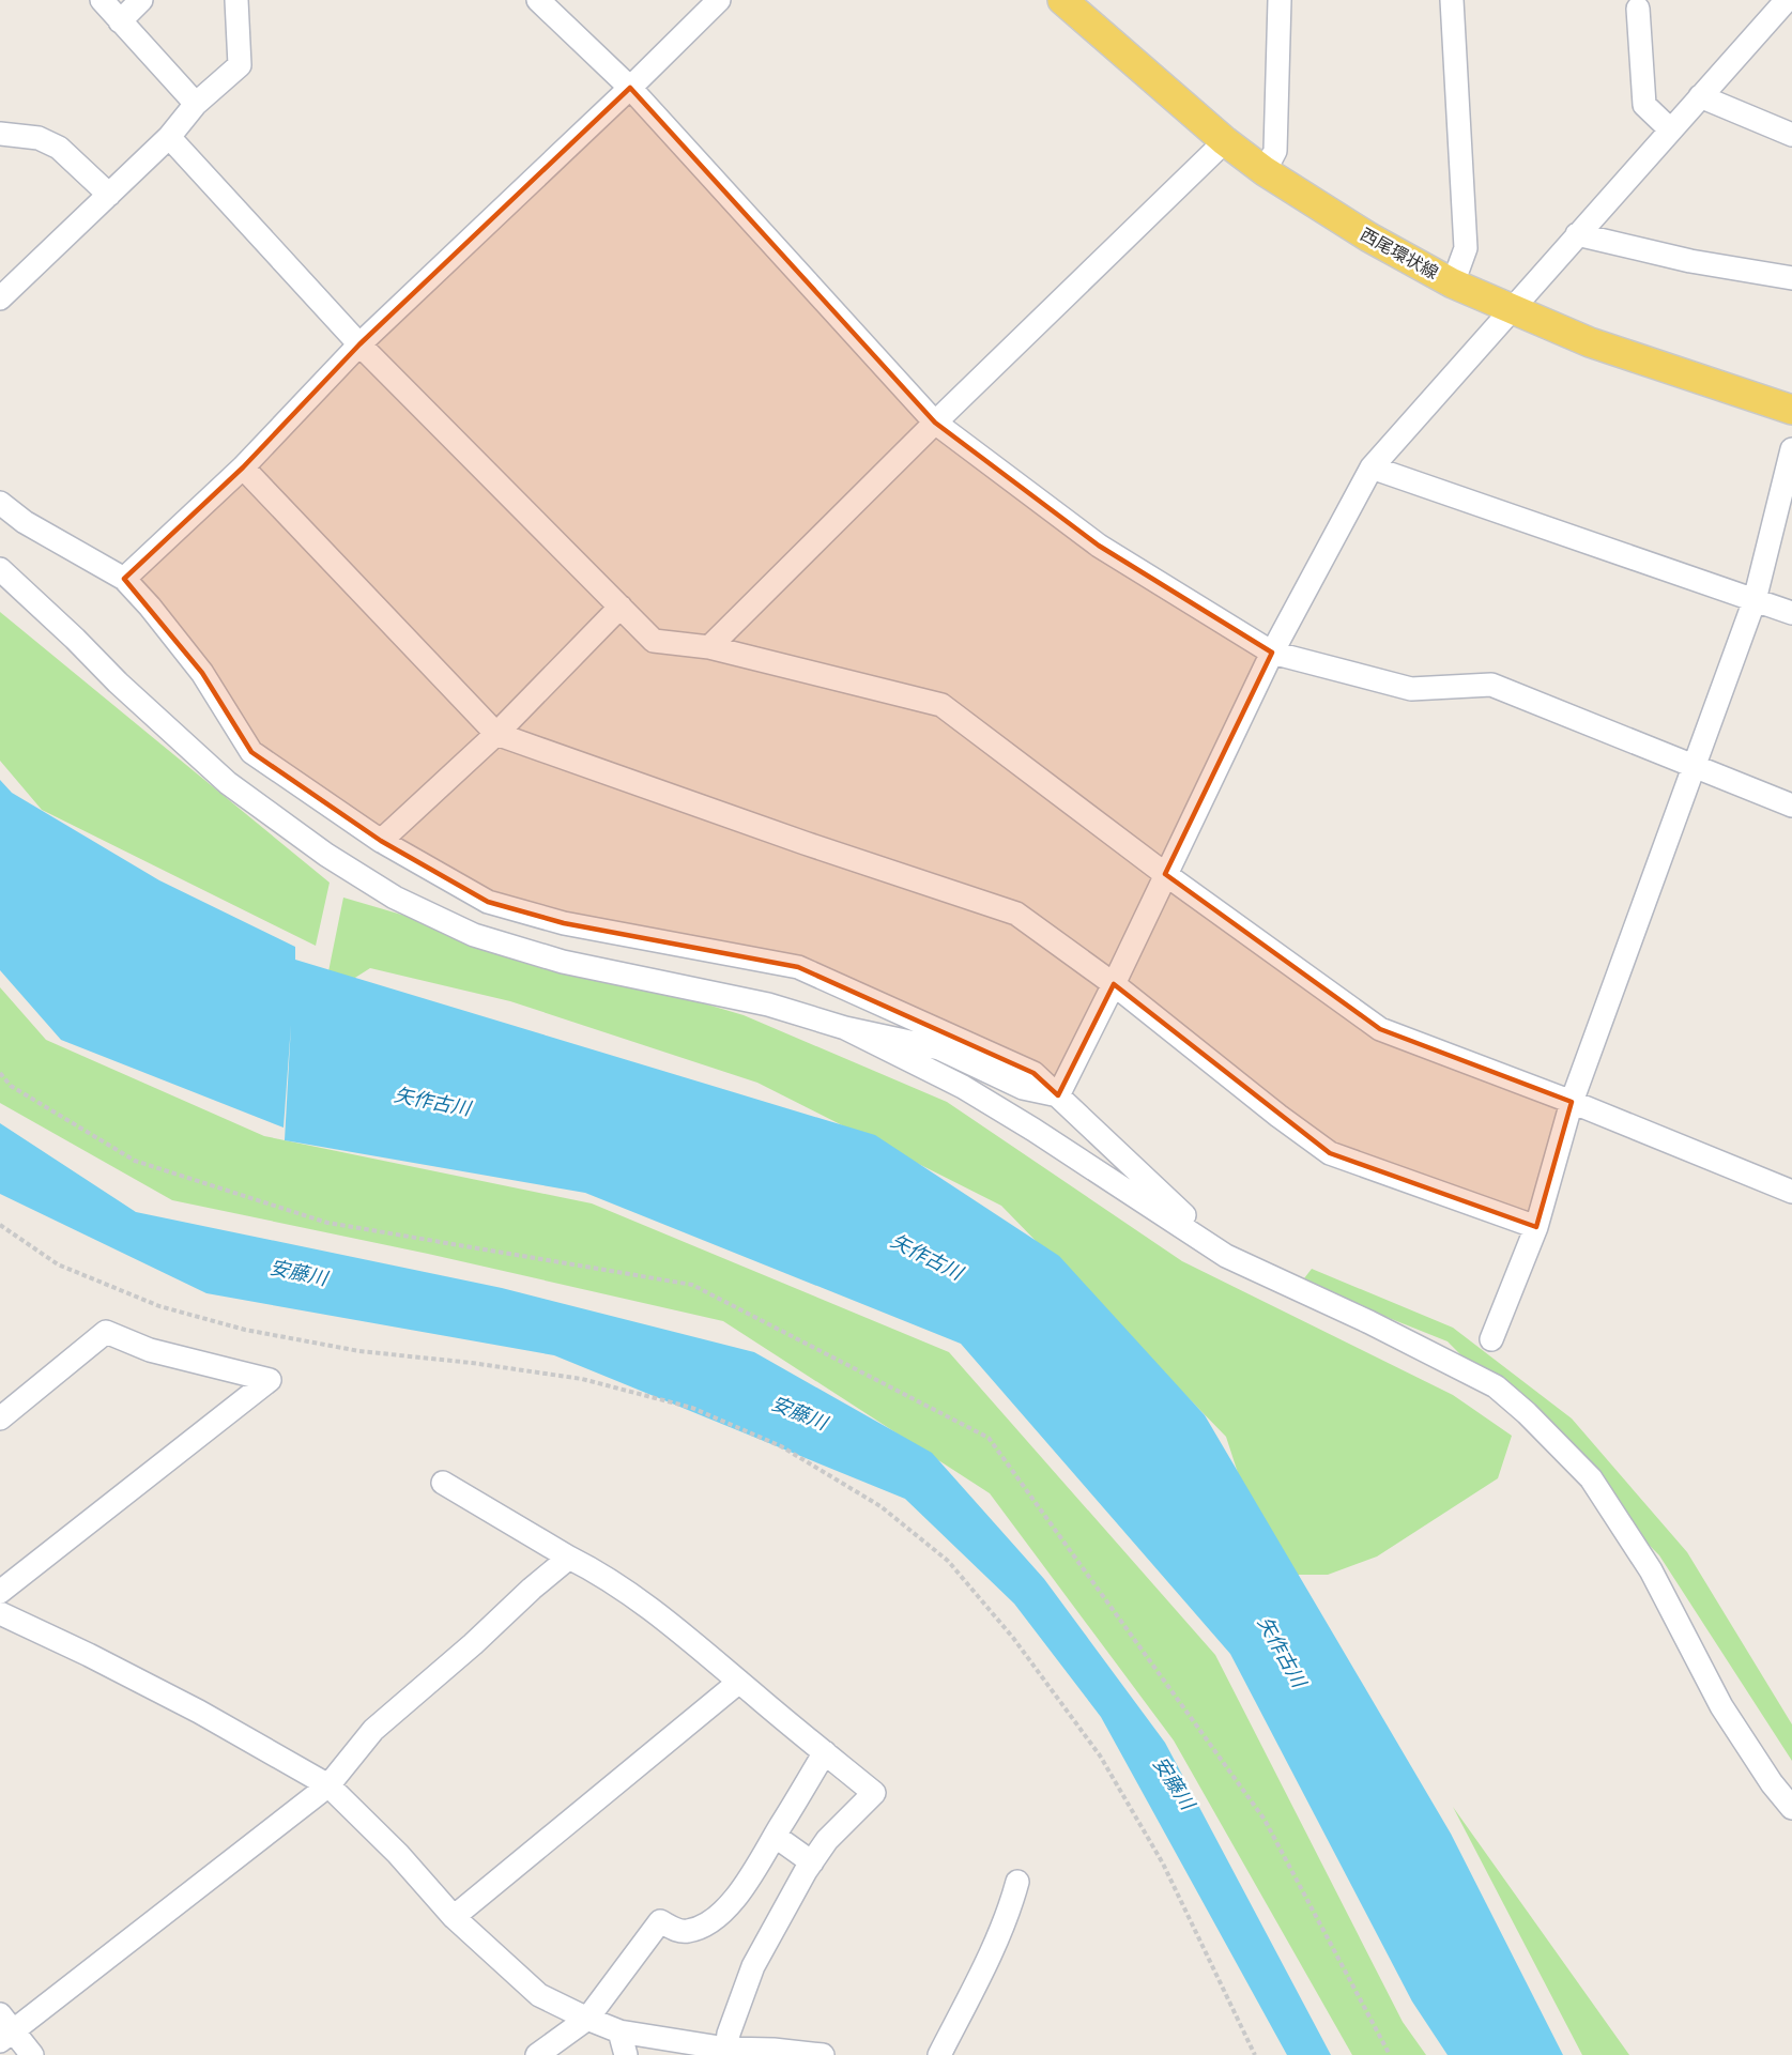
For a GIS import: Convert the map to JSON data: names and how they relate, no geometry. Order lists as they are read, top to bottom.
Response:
{
  "streets": {
    "main road": ["西尾環状線"]
  },
  "water": ["矢作古川", "安藤川"]
}
